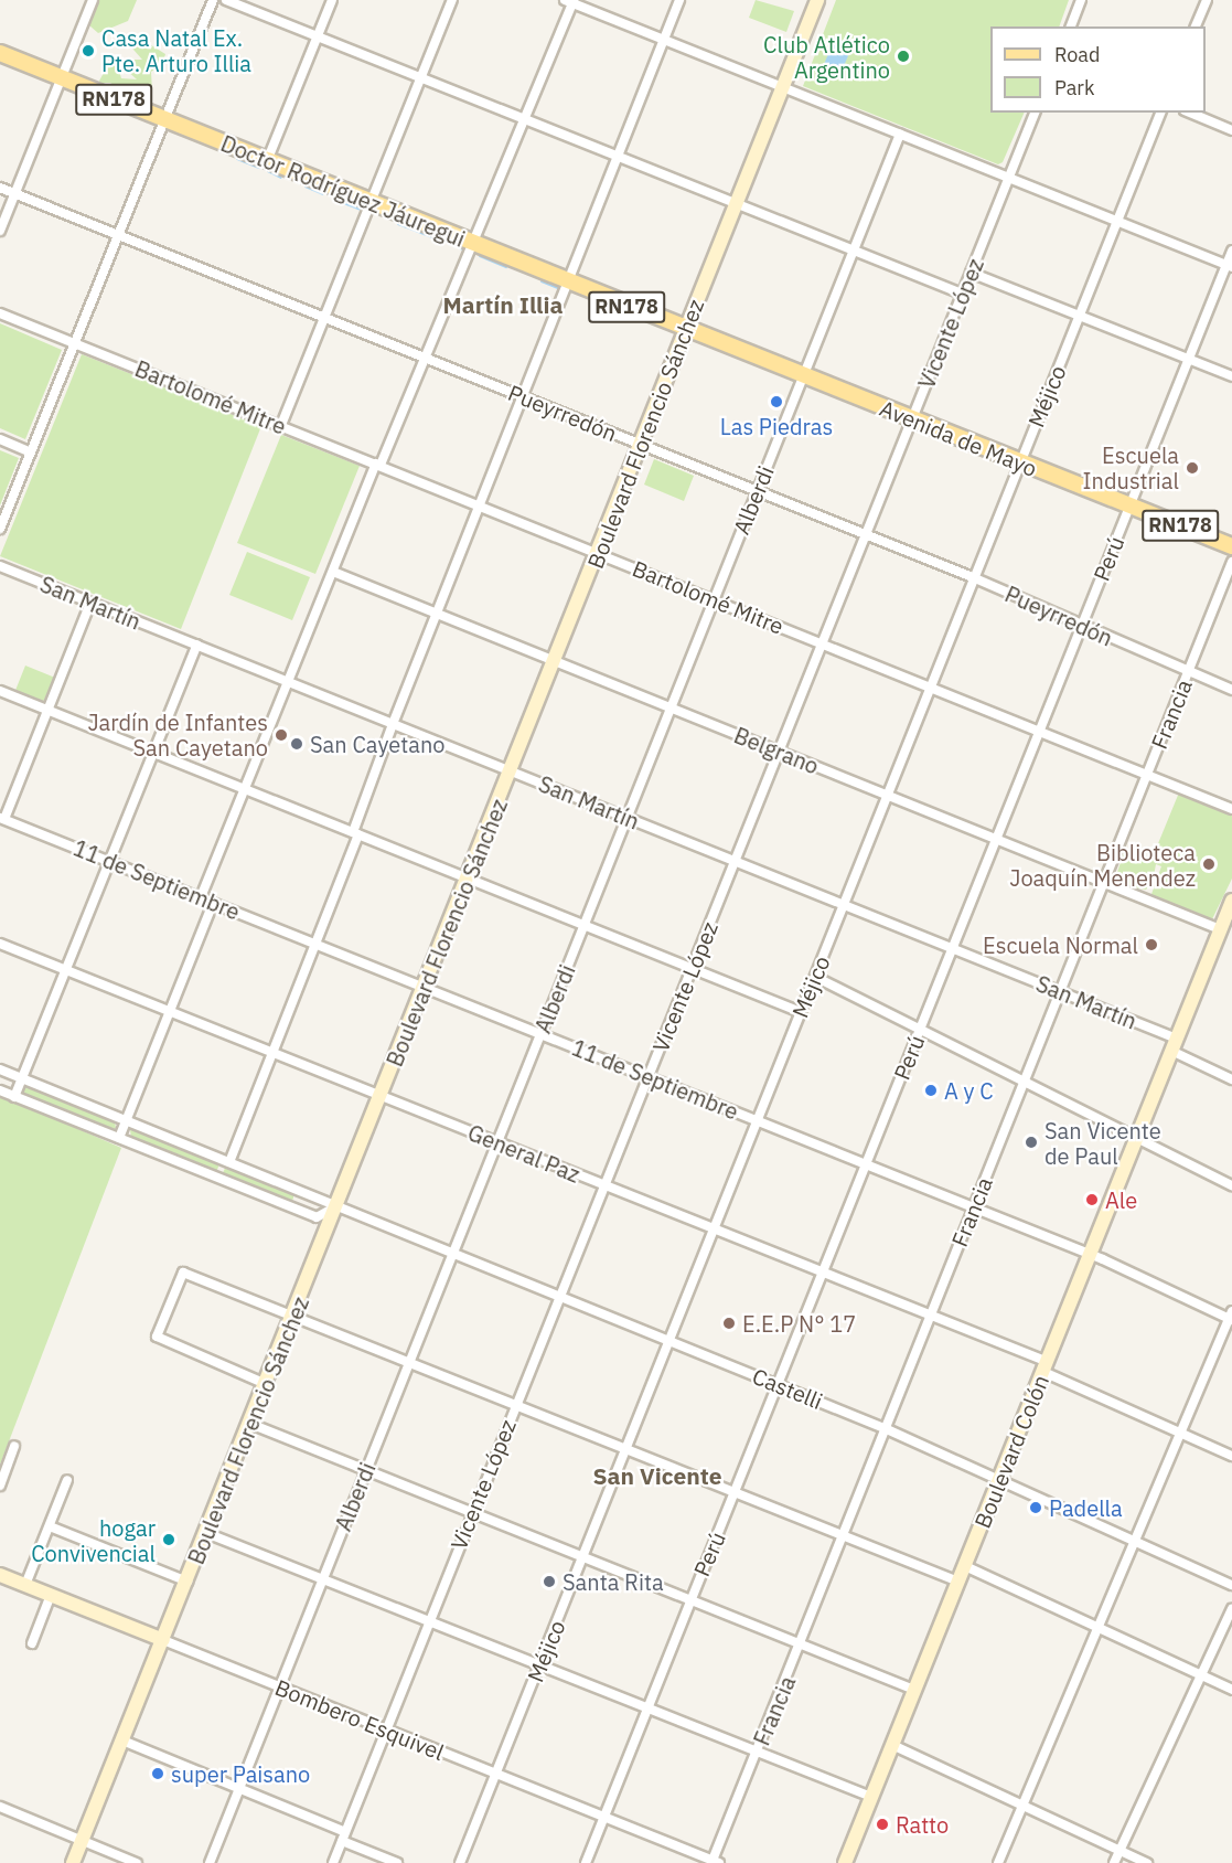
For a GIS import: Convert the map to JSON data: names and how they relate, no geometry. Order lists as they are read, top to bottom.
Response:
{
  "streets": {
    "main road": [
      "RN178",
      "Doctor Rodríguez Jáuregui",
      "Boulevard Florencio Sánchez",
      "Avenida de Mayo",
      "Boulevard Colón",
      "Bombero Esquivel"
    ],
    "street": [
      "Vicente López",
      "Méjico",
      "Bartolomé Mitre",
      "Pueyrredón",
      "Alberdi",
      "Perú",
      "San Martín",
      "Francia",
      "Belgrano",
      "11 de Septiembre",
      "General Paz",
      "Castelli"
    ]
  },
  "crossings": [
    ["Doctor Rodríguez Jáuregui", "Boulevard Florencio Sánchez"],
    ["Doctor Rodríguez Jáuregui", "Avenida de Mayo"],
    ["Vicente López", "Bartolomé Mitre"],
    ["Vicente López", "Pueyrredón"],
    ["Vicente López", "Avenida de Mayo"],
    ["Vicente López", "San Martín"],
    ["Vicente López", "Belgrano"],
    ["Vicente López", "11 de Septiembre"],
    ["Vicente López", "General Paz"],
    ["Vicente López", "Castelli"],
    ["Vicente López", "Bombero Esquivel"],
    ["Méjico", "Bartolomé Mitre"],
    ["Méjico", "Pueyrredón"],
    ["Méjico", "Avenida de Mayo"],
    ["Méjico", "San Martín"],
    ["Méjico", "Belgrano"],
    ["Méjico", "11 de Septiembre"],
    ["Méjico", "General Paz"],
    ["Méjico", "Castelli"],
    ["Méjico", "Bombero Esquivel"],
    ["Bartolomé Mitre", "Boulevard Florencio Sánchez"],
    ["Bartolomé Mitre", "Alberdi"],
    ["Bartolomé Mitre", "Perú"],
    ["Bartolomé Mitre", "Francia"],
    ["Pueyrredón", "Boulevard Florencio Sánchez"],
    ["Pueyrredón", "Alberdi"],
    ["Pueyrredón", "Perú"],
    ["Pueyrredón", "Francia"],
    ["Boulevard Florencio Sánchez", "Avenida de Mayo"],
    ["Boulevard Florencio Sánchez", "San Martín"],
    ["Boulevard Florencio Sánchez", "Belgrano"],
    ["Boulevard Florencio Sánchez", "11 de Septiembre"],
    ["Boulevard Florencio Sánchez", "General Paz"],
    ["Boulevard Florencio Sánchez", "Castelli"],
    ["Boulevard Florencio Sánchez", "Bombero Esquivel"],
    ["Avenida de Mayo", "Alberdi"],
    ["Avenida de Mayo", "Perú"],
    ["Alberdi", "San Martín"],
    ["Alberdi", "Belgrano"],
    ["Alberdi", "11 de Septiembre"],
    ["Alberdi", "General Paz"],
    ["Alberdi", "Castelli"],
    ["Alberdi", "Bombero Esquivel"],
    ["Perú", "San Martín"],
    ["Perú", "Belgrano"],
    ["Perú", "11 de Septiembre"],
    ["Perú", "General Paz"],
    ["Perú", "Castelli"],
    ["Perú", "Bombero Esquivel"],
    ["San Martín", "Francia"],
    ["San Martín", "Boulevard Colón"],
    ["Francia", "Belgrano"],
    ["Francia", "11 de Septiembre"],
    ["Francia", "General Paz"],
    ["Francia", "Castelli"],
    ["Francia", "Bombero Esquivel"],
    ["Belgrano", "Boulevard Colón"],
    ["11 de Septiembre", "Boulevard Colón"],
    ["General Paz", "Boulevard Colón"],
    ["Castelli", "Boulevard Colón"]
  ],
  "districts": ["Martín Illia", "San Vicente"],
  "places": [
    "Casa Natal Ex. Pte. Arturo Illia",
    "Club Atlético Argentino",
    "Las Piedras",
    "Escuela Industrial",
    "Jardín de Infantes San Cayetano",
    "San Cayetano",
    "Biblioteca Joaquín Menendez",
    "Escuela Normal",
    "A y C",
    "San Vicente de Paul",
    "Ale",
    "E.E.P N° 17",
    "Padella",
    "hogar Convivencial",
    "Santa Rita",
    "super Paisano",
    "Ratto"
  ],
  "legend": ["Road", "Park"]
}
